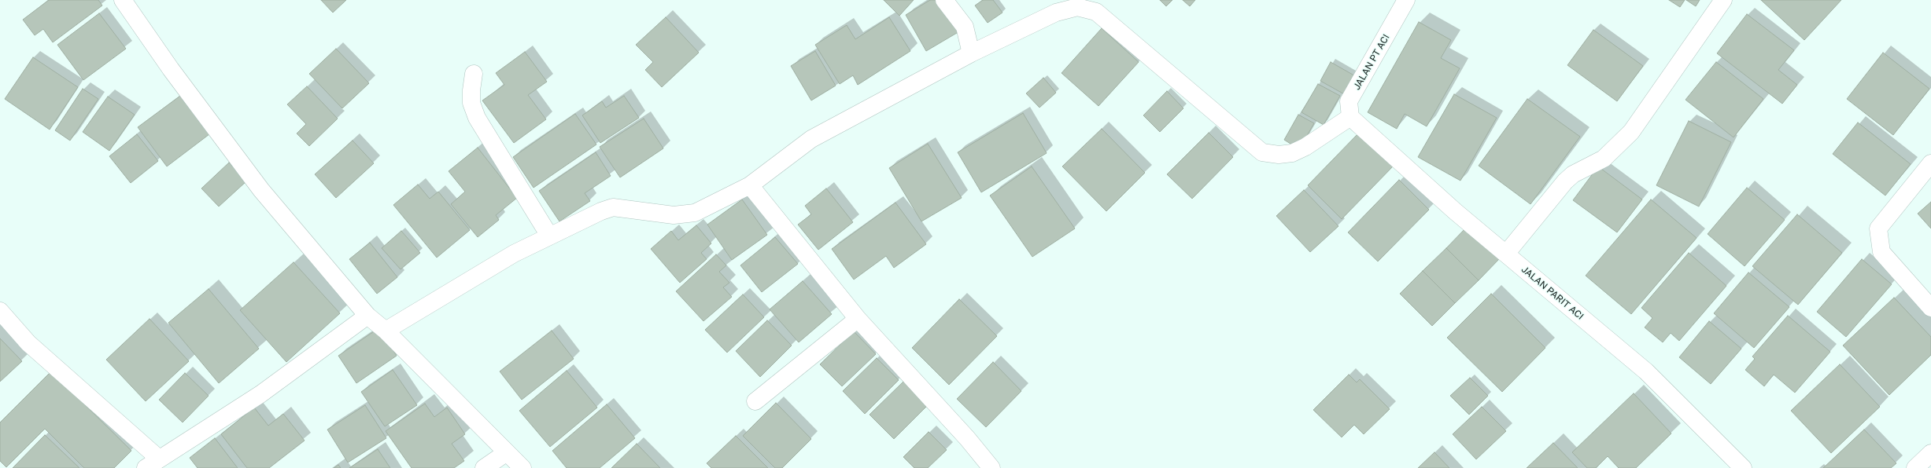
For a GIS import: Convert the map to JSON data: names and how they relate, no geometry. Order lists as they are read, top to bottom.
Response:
{
  "streets": {
    "street": ["JALAN PT ACI", "JALAN PARIT ACI"]
  },
  "crossings": [
    ["JALAN PT ACI", "JALAN PARIT ACI"]
  ]
}
